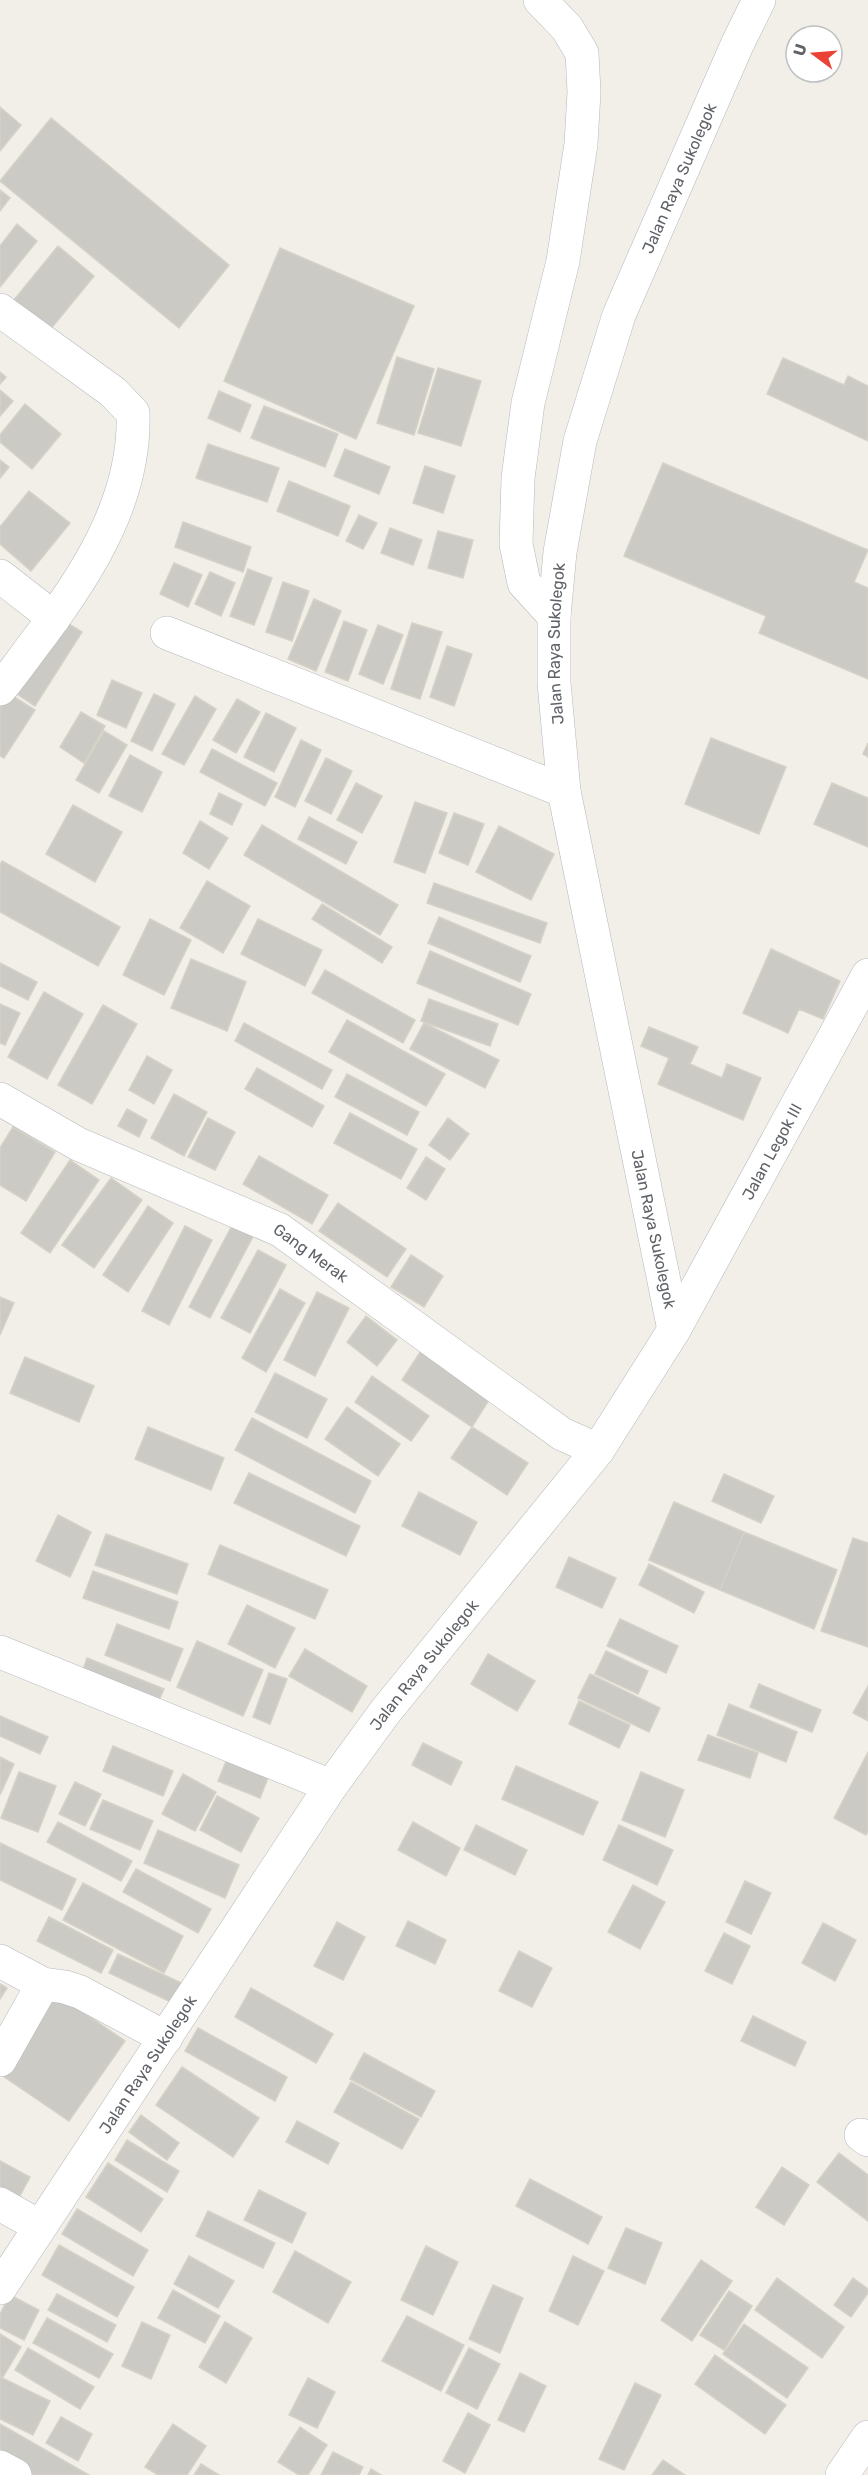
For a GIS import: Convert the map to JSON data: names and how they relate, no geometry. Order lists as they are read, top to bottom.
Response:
{
  "streets": {
    "street": ["Jalan Raya Sukolegok", "Jalan Legok III", "Gang Merak"]
  },
  "crossings": [
    ["Jalan Raya Sukolegok", "Jalan Legok III"],
    ["Jalan Raya Sukolegok", "Gang Merak"]
  ],
  "north": "left"
}
